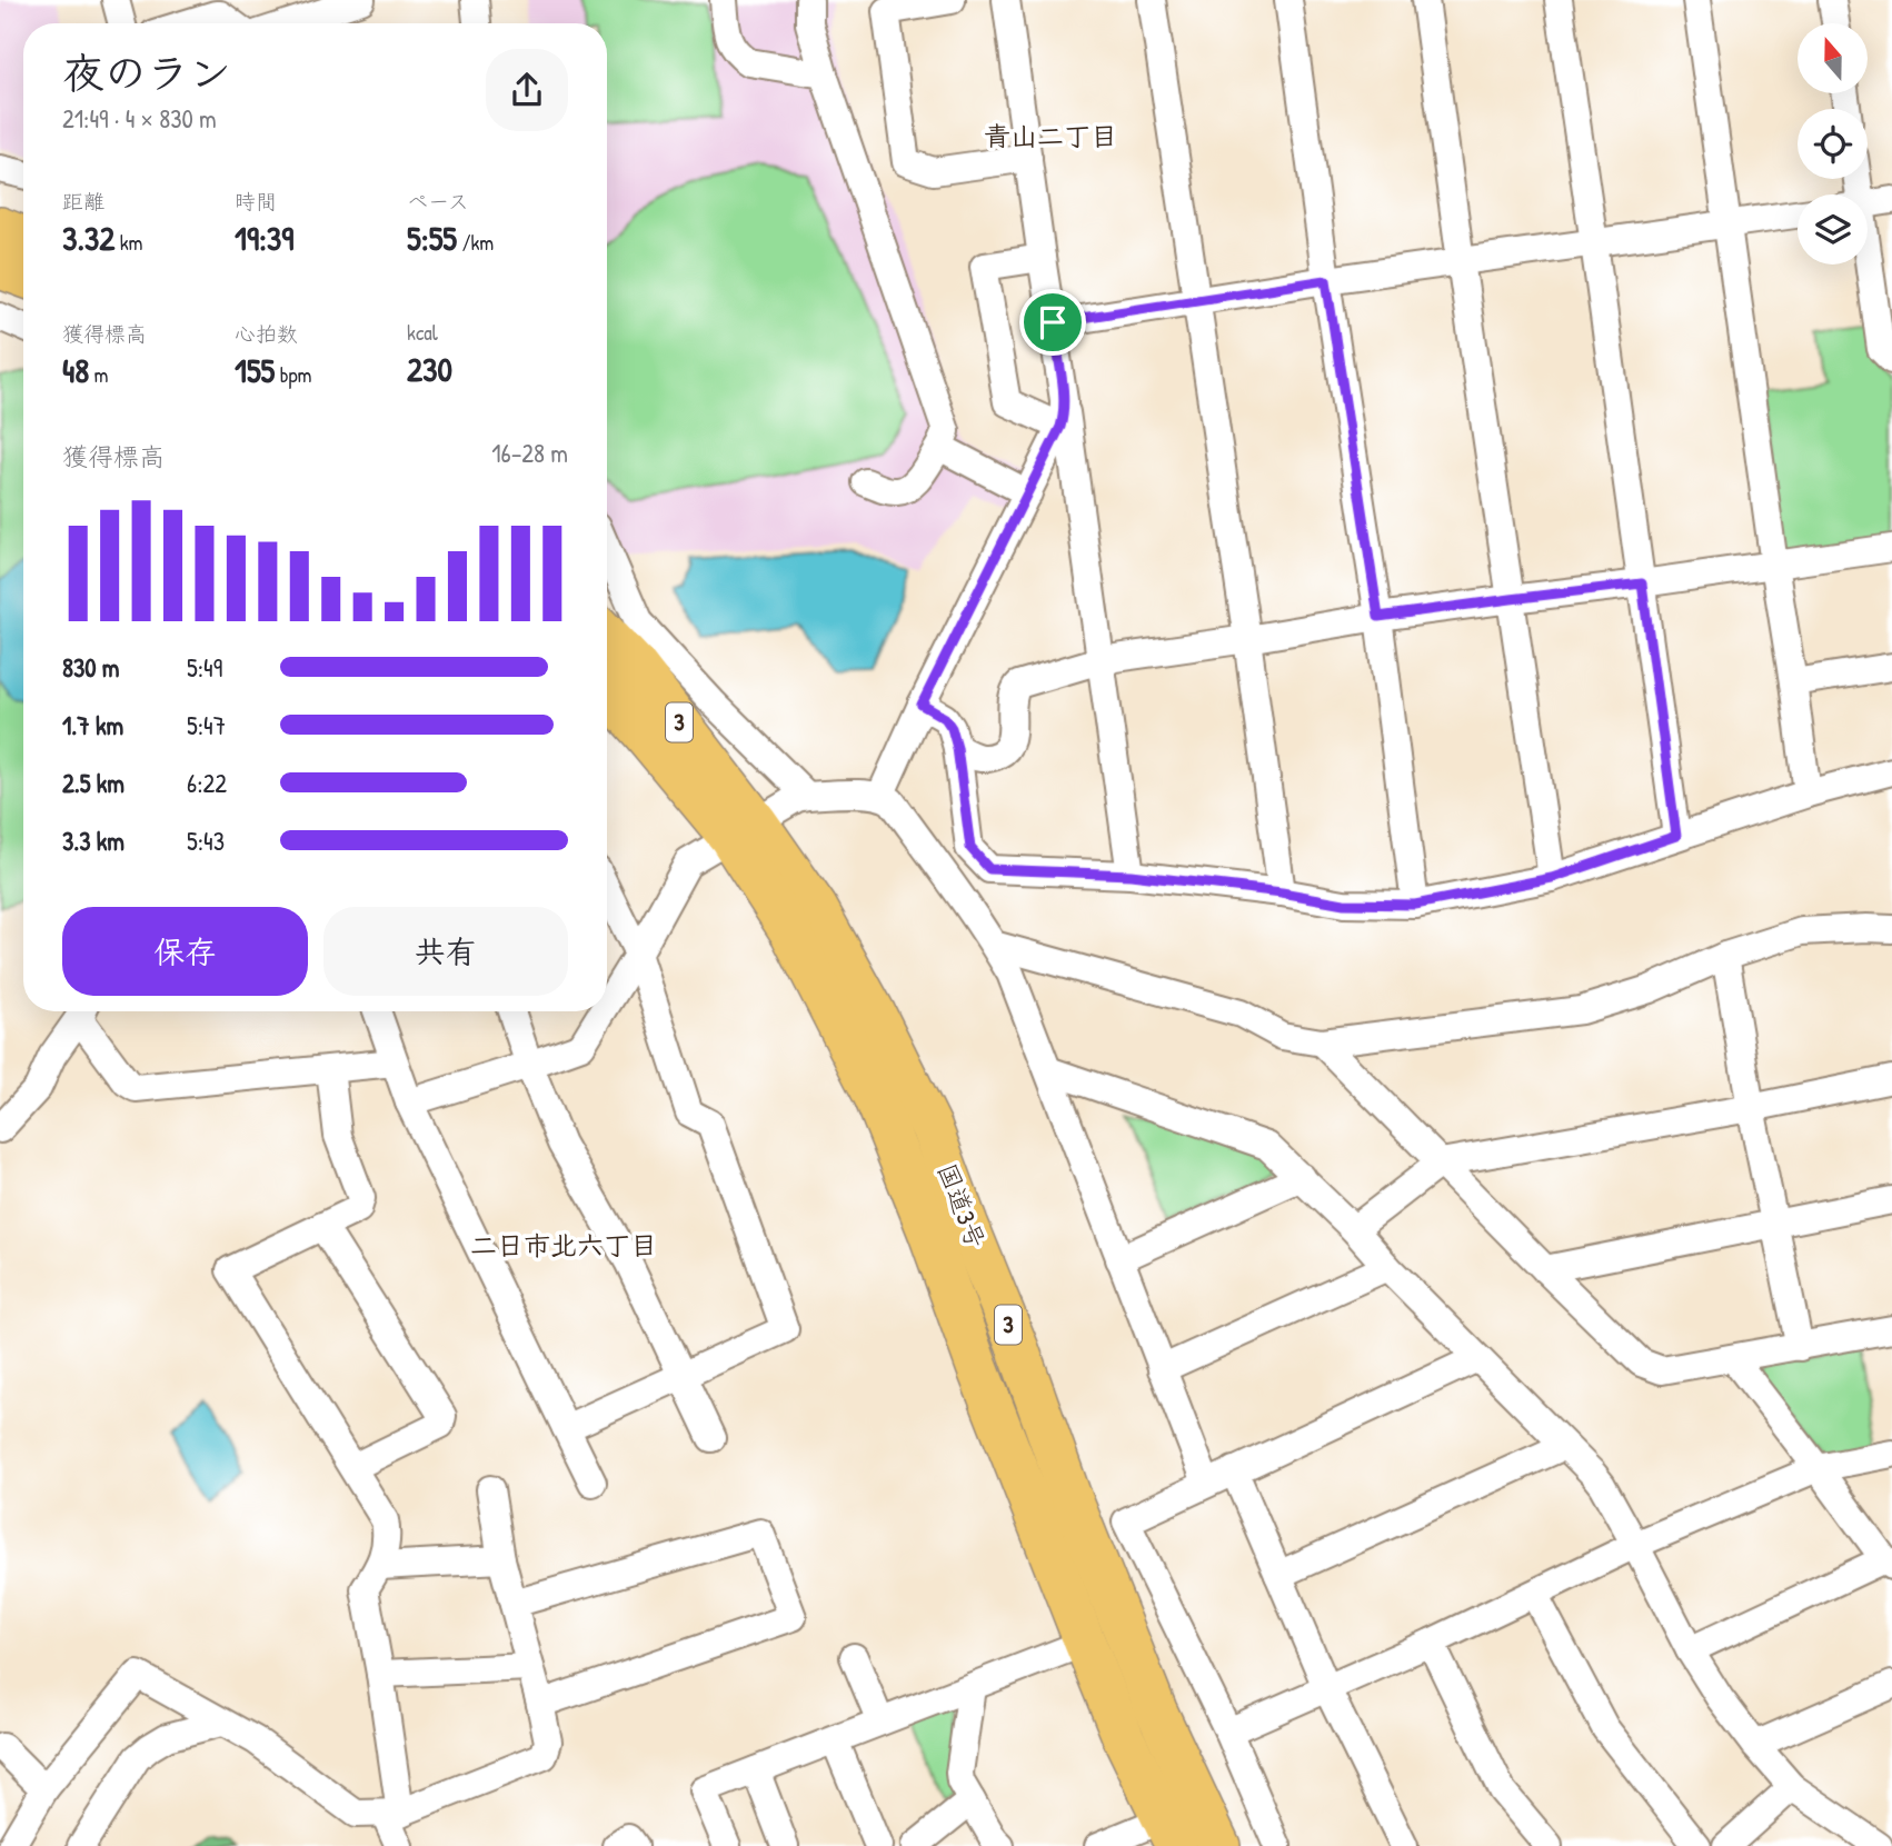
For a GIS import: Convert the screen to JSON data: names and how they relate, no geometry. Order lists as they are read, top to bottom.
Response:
{
  "streets": {
    "highway": ["3", "国道3号"]
  },
  "districts": ["青山二丁目", "二日市北六丁目"],
  "north": "top",
  "page": {
    "heading": ["夜のラン", "21:49 · 4 × 830 m"],
    "stats": [
      ["距離", "3.32 km"],
      ["時間", "19:39"],
      ["ペース", "5:55 /km"],
      ["獲得標高", "48 m"],
      ["心拍数", "155 bpm"],
      ["kcal", "230"]
    ],
    "chart": ["獲得標高", "16–28 m"],
    "list": [
      {
        "name": "830 m",
        "note": "5:49"
      },
      {
        "name": "1.7 km",
        "note": "5:47"
      },
      {
        "name": "2.5 km",
        "note": "6:22"
      },
      {
        "name": "3.3 km",
        "note": "5:43"
      }
    ],
    "buttons": ["保存", "共有"]
  }
}
